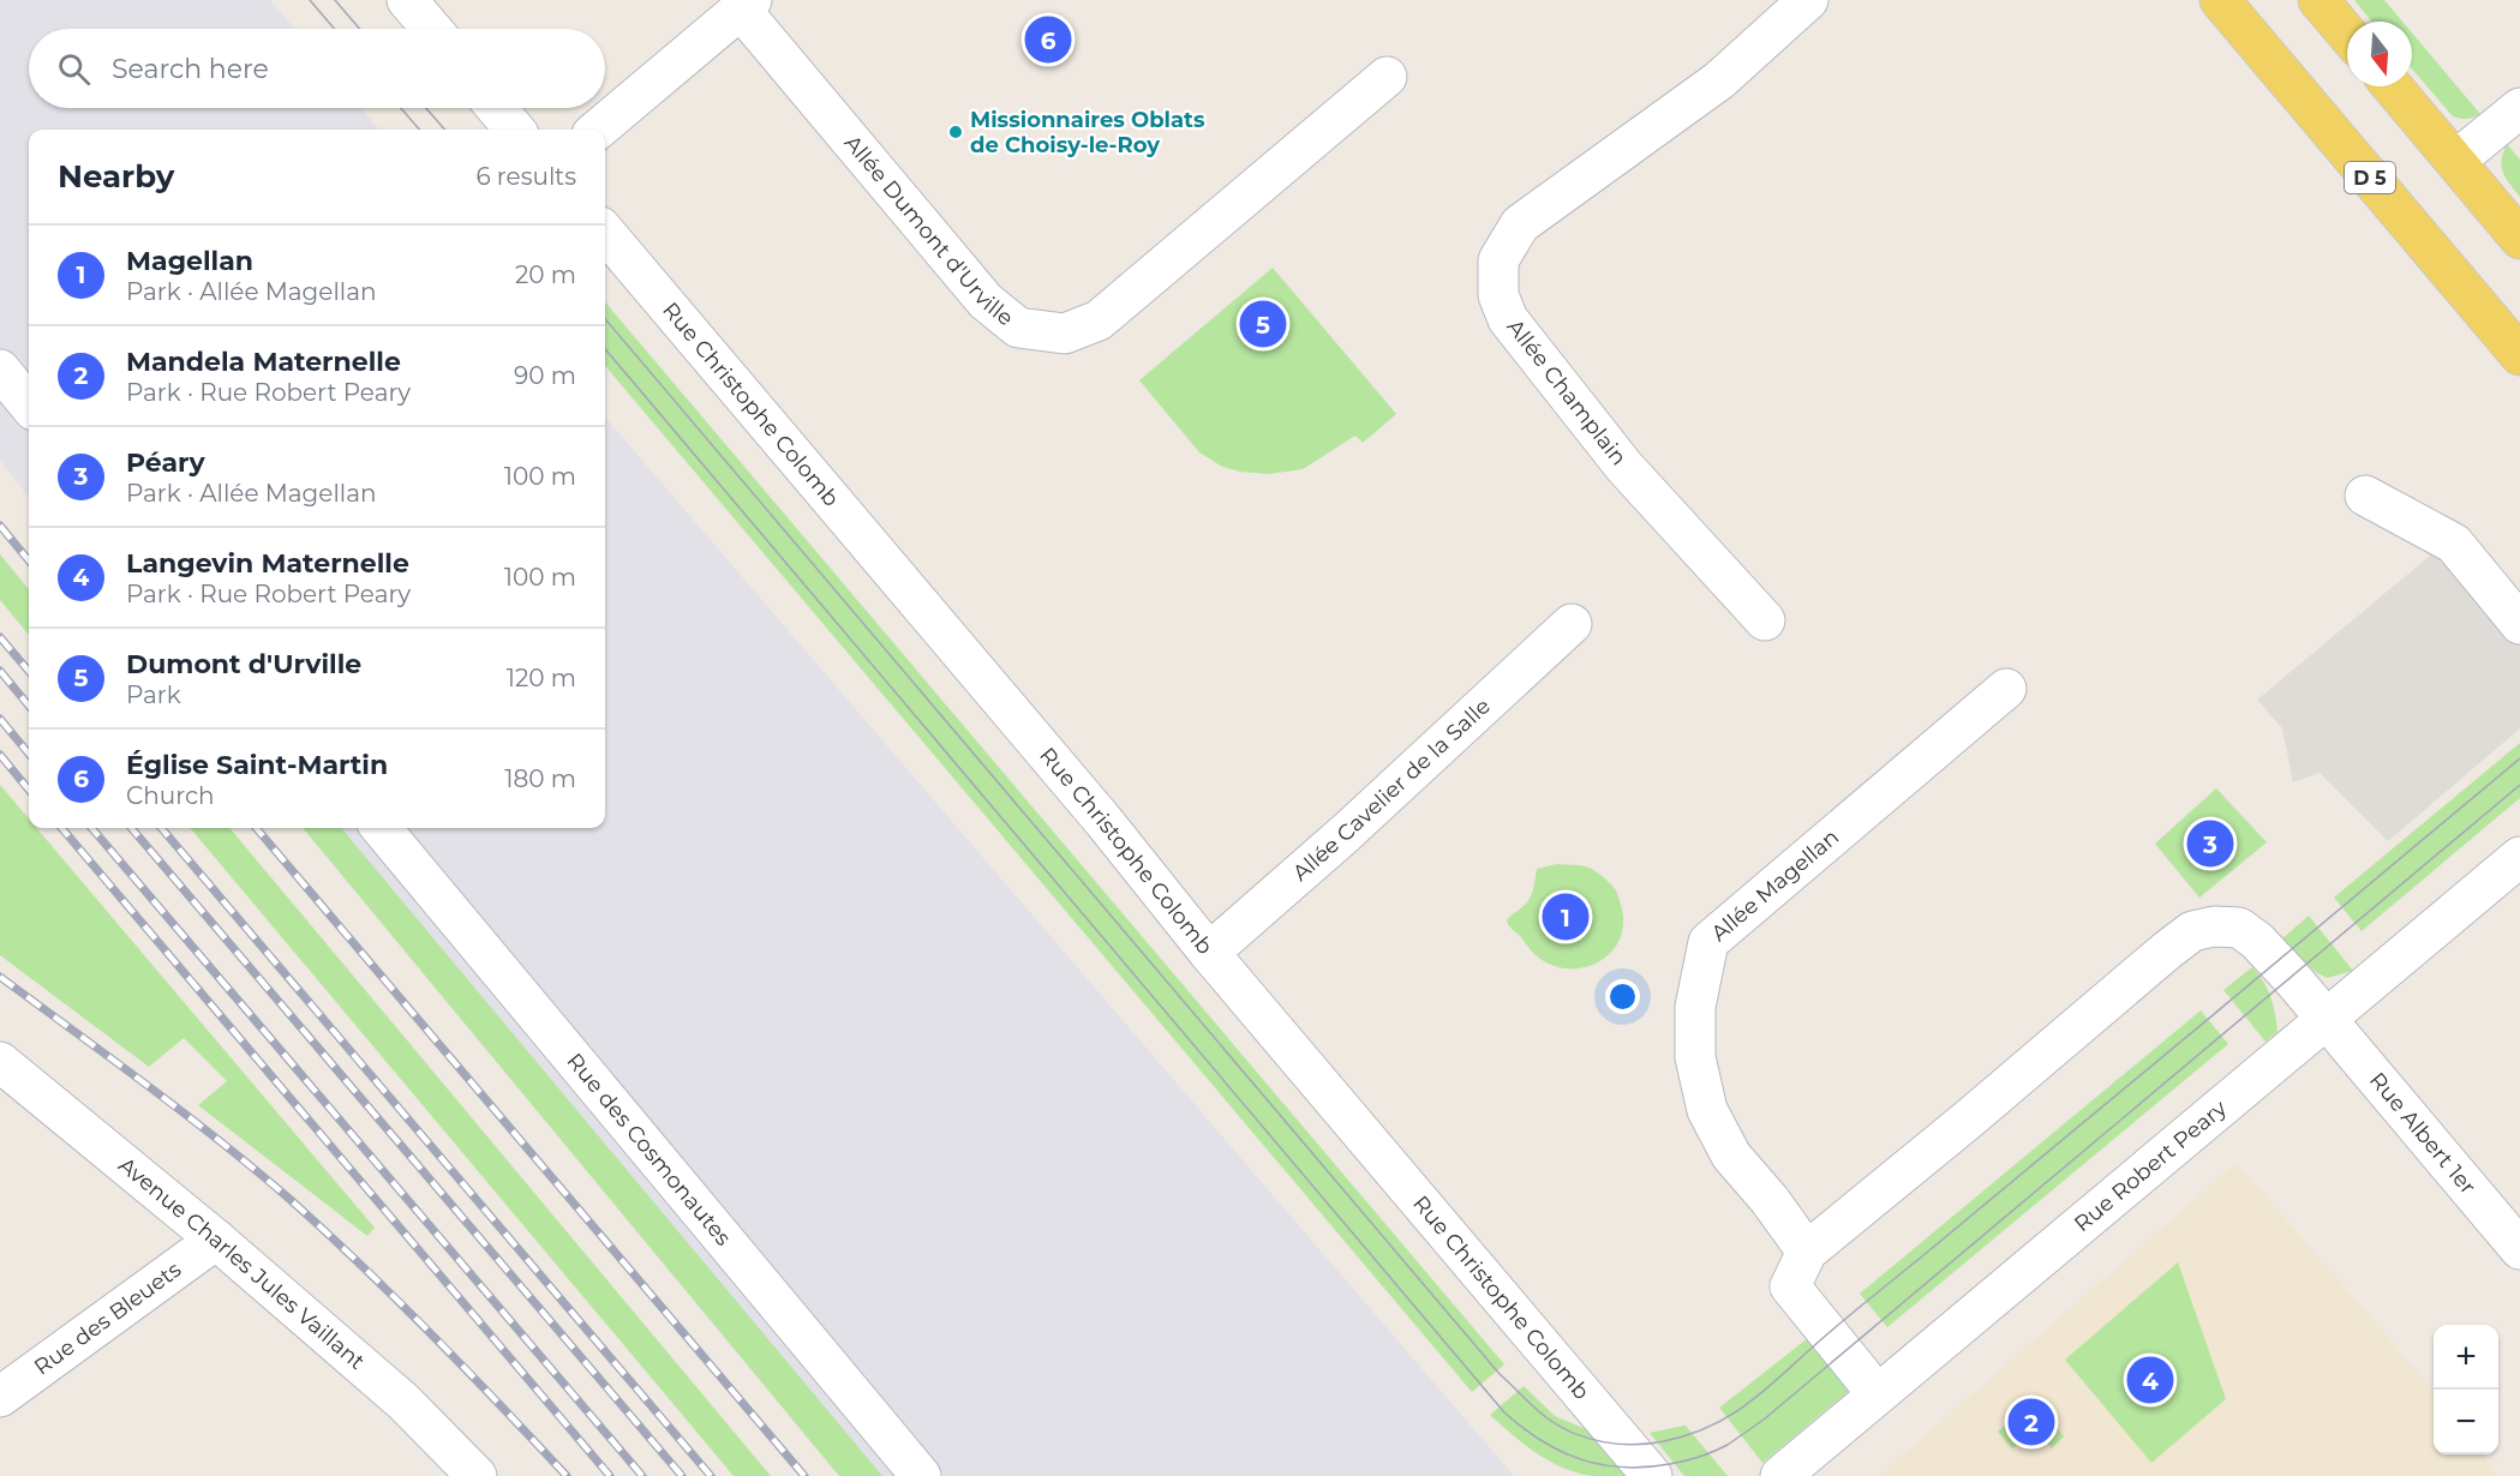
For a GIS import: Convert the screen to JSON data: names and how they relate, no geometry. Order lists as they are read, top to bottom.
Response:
{
  "streets": {
    "main road": ["D 5"],
    "street": [
      "Allée Dumont d'Urville",
      "Allée Champlain",
      "Rue Christophe Colomb",
      "Allée Cavelier de la Salle",
      "Allée Magellan",
      "Rue Albert 1er",
      "Rue des Cosmonautes",
      "Rue Robert Peary",
      "Avenue Charles Jules Vaillant",
      "Rue des Bleuets"
    ]
  },
  "crossings": [
    ["Rue Christophe Colomb", "Allée Cavelier de la Salle"],
    ["Rue Albert 1er", "Rue Robert Peary"],
    ["Avenue Charles Jules Vaillant", "Rue des Bleuets"]
  ],
  "places": ["Missionnaires Oblats de Choisy-le-Roy"],
  "north": "bottom",
  "page": {
    "pins": [
      "6",
      "5",
      "3",
      "1",
      "4",
      "2"
    ],
    "search": "Search here",
    "heading": ["Nearby", "6 results"],
    "list": [
      {
        "mark": "1",
        "name": "Magellan",
        "note": "Park · Allée Magellan",
        "value": "20 m"
      },
      {
        "mark": "2",
        "name": "Mandela Maternelle",
        "note": "Park · Rue Robert Peary",
        "value": "90 m"
      },
      {
        "mark": "3",
        "name": "Péary",
        "note": "Park · Allée Magellan",
        "value": "100 m"
      },
      {
        "mark": "4",
        "name": "Langevin Maternelle",
        "note": "Park · Rue Robert Peary",
        "value": "100 m"
      },
      {
        "mark": "5",
        "name": "Dumont d'Urville",
        "note": "Park",
        "value": "120 m"
      },
      {
        "mark": "6",
        "name": "Église Saint-Martin",
        "note": "Church",
        "value": "180 m"
      }
    ],
    "map_buttons": ["+", "−"]
  }
}
